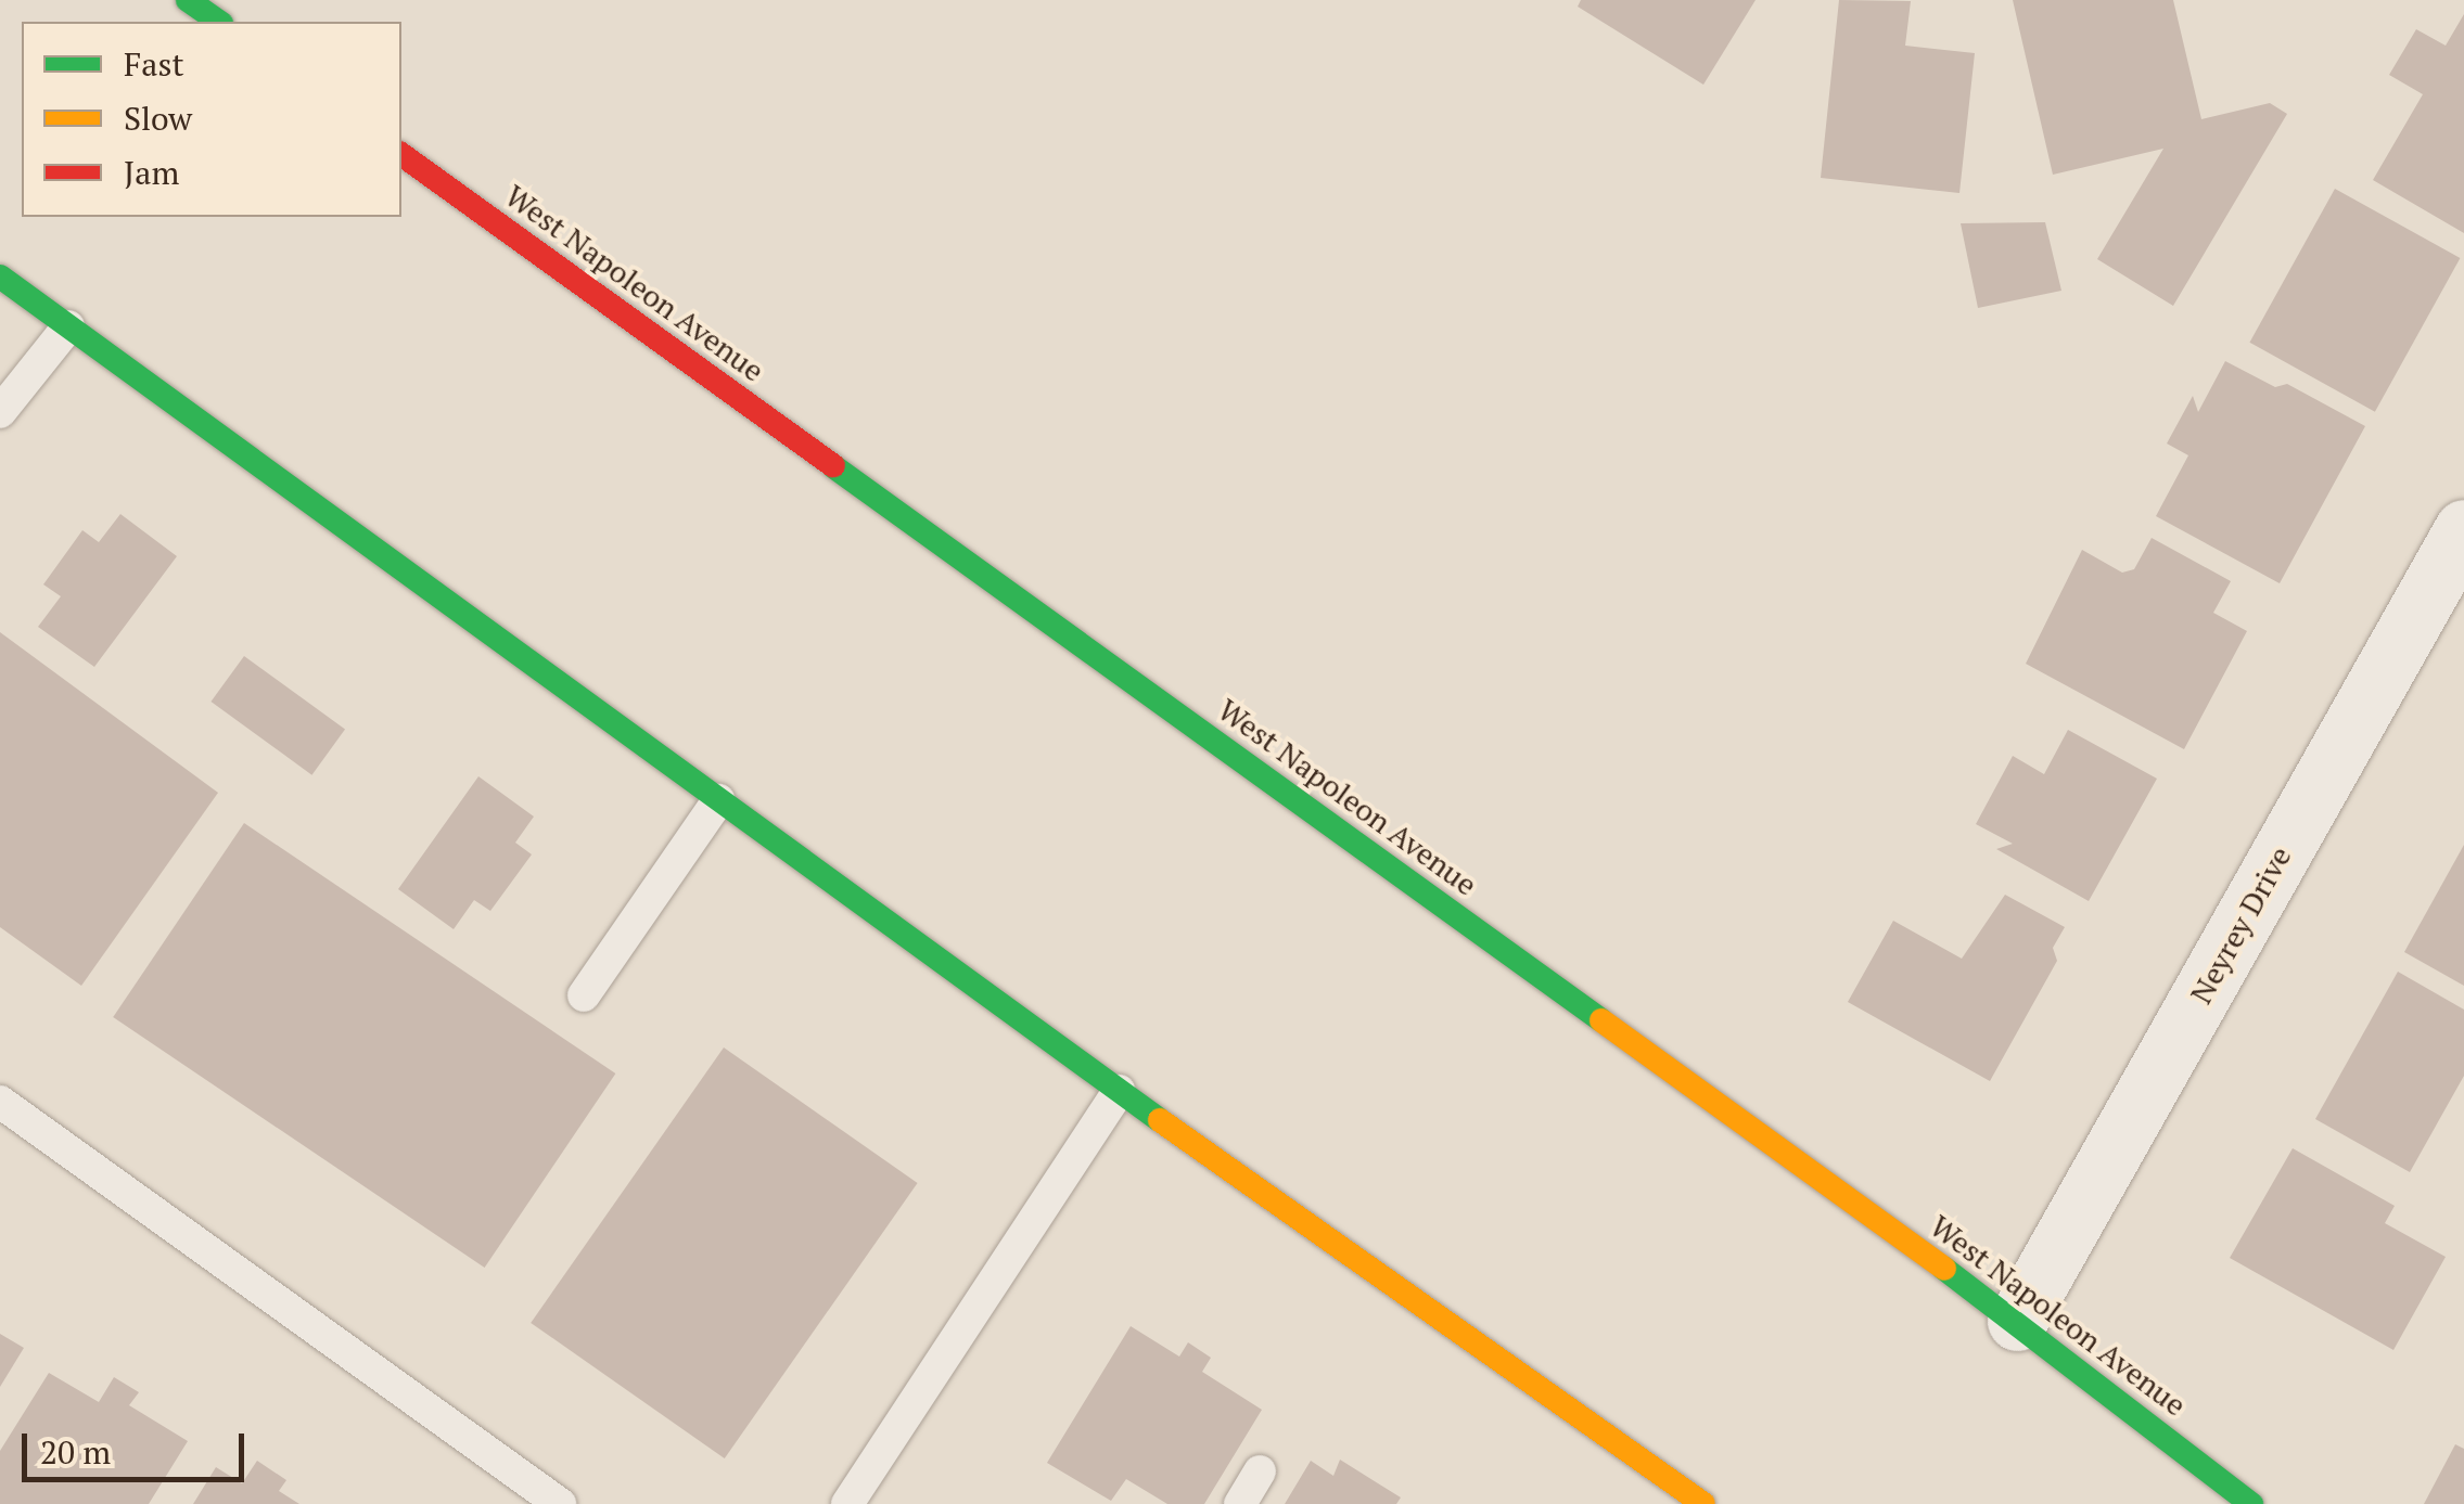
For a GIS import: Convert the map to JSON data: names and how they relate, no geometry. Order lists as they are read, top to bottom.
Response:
{
  "streets": {
    "main road": ["West Napoleon Avenue"],
    "street": ["Neyrey Drive"]
  },
  "crossings": [
    ["West Napoleon Avenue", "Neyrey Drive"]
  ],
  "legend": ["Fast", "Slow", "Jam"],
  "scale_bar": "20 m"
}
